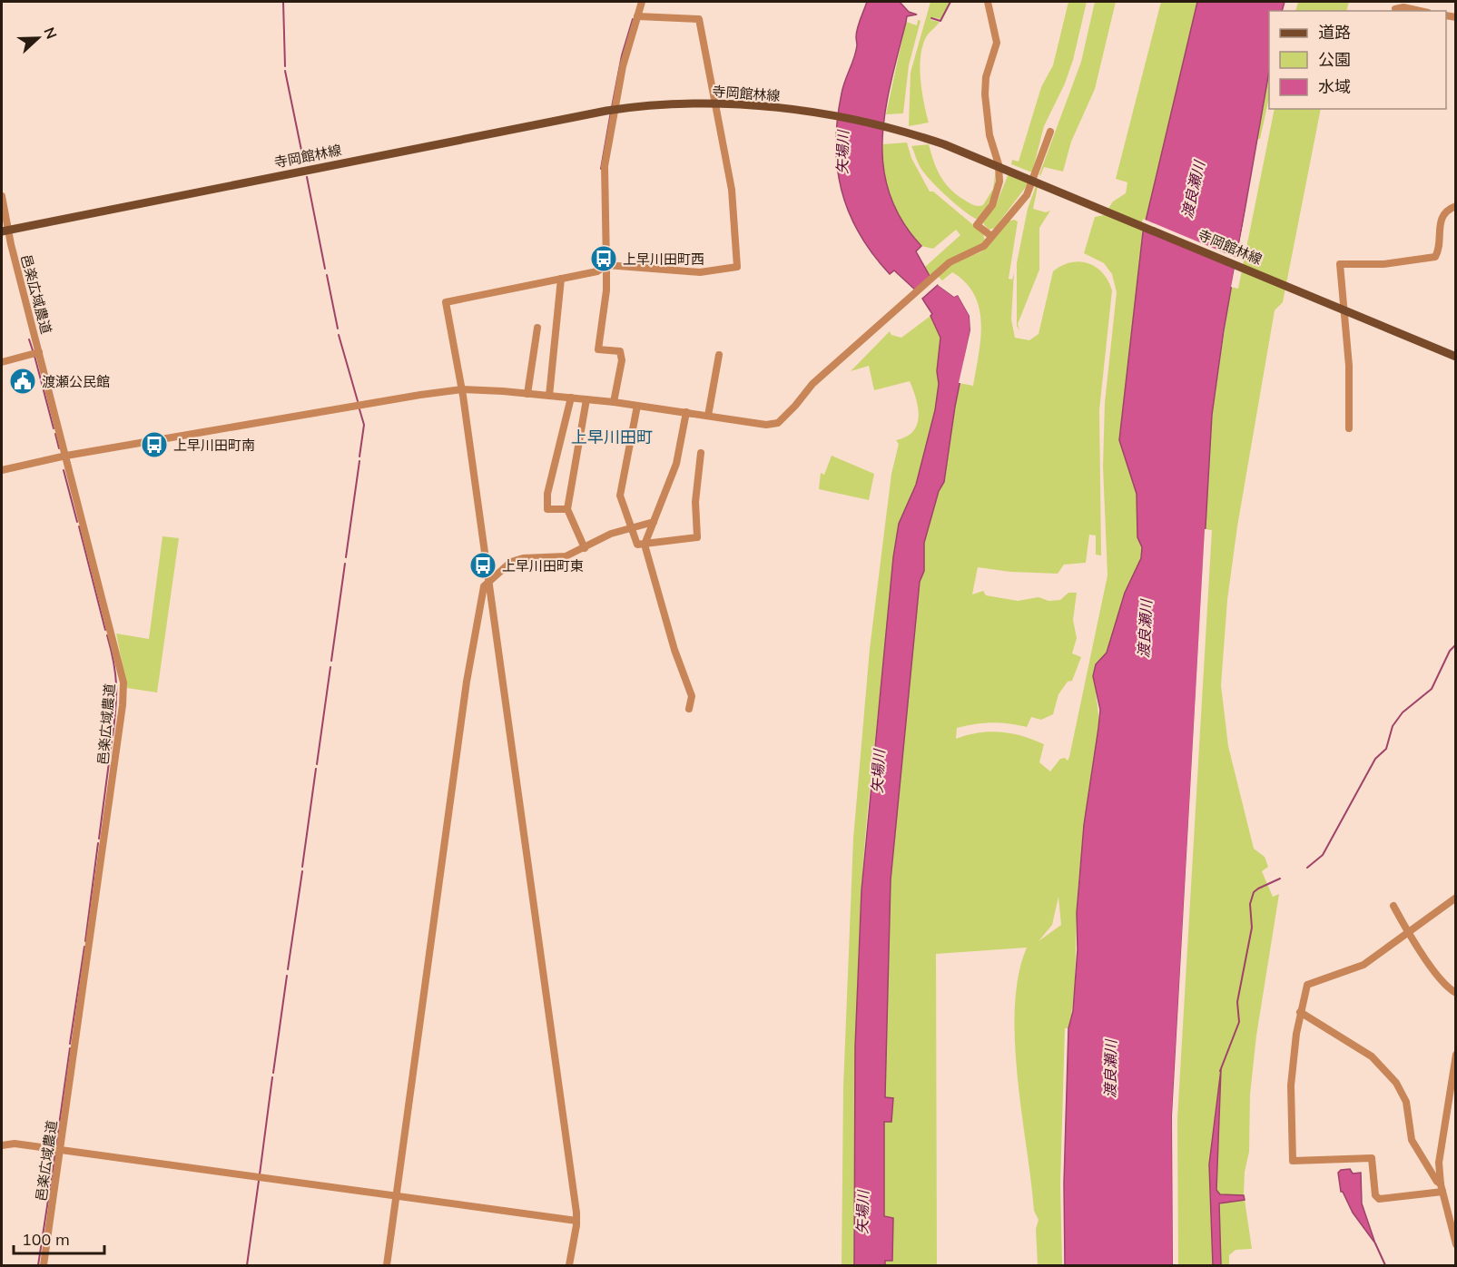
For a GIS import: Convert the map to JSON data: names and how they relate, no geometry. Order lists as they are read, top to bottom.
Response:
{
  "streets": {
    "main road": ["寺岡館林線"],
    "street": ["邑楽広域農道"]
  },
  "crossings": [
    ["寺岡館林線", "邑楽広域農道"]
  ],
  "districts": ["上早川田町"],
  "water": ["矢場川", "渡良瀬川"],
  "places": {
    "bus stop": ["上早川田町西", "上早川田町南", "上早川田町東"],
    "public building": ["渡瀬公民館"]
  },
  "legend": ["道路", "公園", "水域"],
  "scale_bar": "100 m",
  "north": "right"
}
